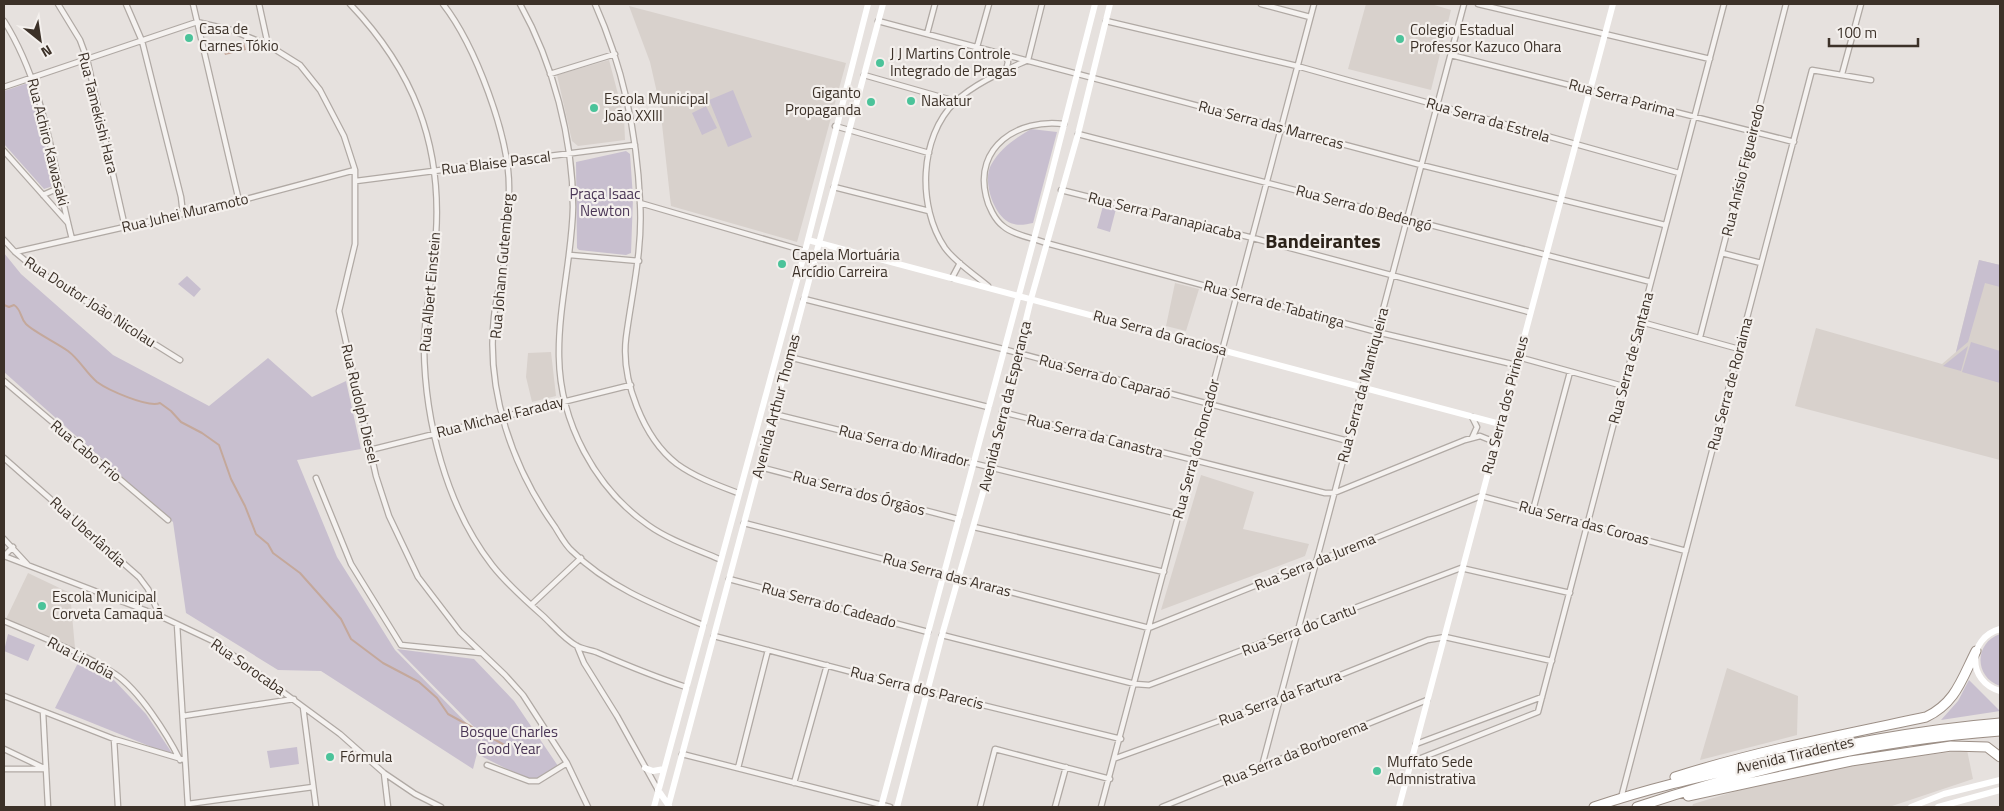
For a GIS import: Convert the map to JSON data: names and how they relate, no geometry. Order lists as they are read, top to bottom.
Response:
{
  "streets": {
    "highway": ["Avenida Tiradentes"],
    "street": [
      "Rua Serra Parima",
      "Rua Tamekishi Hara",
      "Rua Serra da Estrela",
      "Rua Serra das Marrecas",
      "Rua Achiro Kawasaki",
      "Rua Blaise Pascal",
      "Rua Anísio Figueiredo",
      "Rua Serra do Bedengó",
      "Rua Juhei Muramoto",
      "Rua Serra Paranapiacaba",
      "Rua Johann Gutemberg",
      "Rua Albert Einstein",
      "Rua Doutor João Nicolau",
      "Rua Serra de Tabatinga",
      "Rua Serra da Graciosa",
      "Rua Serra de Santana",
      "Rua Serra do Caparaó",
      "Rua Serra de Roraima",
      "Rua Serra da Mantiqueira",
      "Rua Rudolph Diesel",
      "Rua Serra dos Pirineus",
      "Avenida Arthur Thomas",
      "Avenida Serra da Esperança",
      "Rua Michael Faraday",
      "Rua Serra da Canastra",
      "Rua Serra do Mirador",
      "Rua Serra do Roncador",
      "Rua Cabo Frio",
      "Rua Serra dos Órgãos",
      "Rua Serra das Coroas",
      "Rua Uberlândia",
      "Rua Serra da Jurema",
      "Rua Serra das Araras",
      "Rua Serra do Cadeado",
      "Rua Serra do Cantu",
      "Rua Lindóia",
      "Rua Sorocaba",
      "Rua Serra dos Parecis",
      "Rua Serra da Fartura",
      "Rua Serra da Borborema"
    ]
  },
  "crossings": [
    ["Rua Serra Parima", "Rua Anísio Figueiredo"],
    ["Rua Serra Parima", "Rua Serra de Santana"],
    ["Rua Serra Parima", "Rua Serra de Roraima"],
    ["Rua Serra Parima", "Rua Serra da Mantiqueira"],
    ["Rua Serra Parima", "Rua Serra dos Pirineus"],
    ["Rua Tamekishi Hara", "Rua Juhei Muramoto"],
    ["Rua Serra da Estrela", "Rua Serra de Santana"],
    ["Rua Serra da Estrela", "Rua Serra da Mantiqueira"],
    ["Rua Serra da Estrela", "Rua Serra dos Pirineus"],
    ["Rua Serra da Estrela", "Avenida Serra da Esperança"],
    ["Rua Serra da Estrela", "Rua Serra do Roncador"],
    ["Rua Serra das Marrecas", "Rua Serra de Santana"],
    ["Rua Serra das Marrecas", "Rua Serra da Mantiqueira"],
    ["Rua Serra das Marrecas", "Rua Serra dos Pirineus"],
    ["Rua Serra das Marrecas", "Avenida Arthur Thomas"],
    ["Rua Serra das Marrecas", "Avenida Serra da Esperança"],
    ["Rua Serra das Marrecas", "Rua Serra do Roncador"],
    ["Rua Achiro Kawasaki", "Rua Juhei Muramoto"],
    ["Rua Blaise Pascal", "Rua Johann Gutemberg"],
    ["Rua Blaise Pascal", "Rua Albert Einstein"],
    ["Rua Blaise Pascal", "Rua Rudolph Diesel"],
    ["Rua Serra do Bedengó", "Rua Serra de Santana"],
    ["Rua Serra do Bedengó", "Rua Serra da Mantiqueira"],
    ["Rua Serra do Bedengó", "Rua Serra dos Pirineus"],
    ["Rua Serra do Bedengó", "Avenida Serra da Esperança"],
    ["Rua Serra do Bedengó", "Rua Serra do Roncador"],
    ["Rua Juhei Muramoto", "Rua Doutor João Nicolau"],
    ["Rua Juhei Muramoto", "Rua Rudolph Diesel"],
    ["Rua Serra Paranapiacaba", "Rua Serra da Mantiqueira"],
    ["Rua Serra Paranapiacaba", "Rua Serra dos Pirineus"],
    ["Rua Serra Paranapiacaba", "Avenida Serra da Esperança"],
    ["Rua Serra Paranapiacaba", "Rua Serra do Roncador"],
    ["Rua Johann Gutemberg", "Avenida Arthur Thomas"],
    ["Rua Johann Gutemberg", "Rua Michael Faraday"],
    ["Rua Albert Einstein", "Avenida Arthur Thomas"],
    ["Rua Albert Einstein", "Rua Michael Faraday"],
    ["Rua Serra de Tabatinga", "Rua Serra da Mantiqueira"],
    ["Rua Serra de Tabatinga", "Rua Serra dos Pirineus"],
    ["Rua Serra de Tabatinga", "Avenida Serra da Esperança"],
    ["Rua Serra de Tabatinga", "Rua Serra do Roncador"],
    ["Rua Serra da Graciosa", "Rua Serra da Mantiqueira"],
    ["Rua Serra da Graciosa", "Rua Serra dos Pirineus"],
    ["Rua Serra da Graciosa", "Avenida Arthur Thomas"],
    ["Rua Serra da Graciosa", "Avenida Serra da Esperança"],
    ["Rua Serra da Graciosa", "Rua Serra do Roncador"],
    ["Rua Serra de Santana", "Rua Serra dos Pirineus"],
    ["Rua Serra de Santana", "Rua Serra das Coroas"],
    ["Rua Serra do Caparaó", "Rua Serra da Mantiqueira"],
    ["Rua Serra do Caparaó", "Avenida Arthur Thomas"],
    ["Rua Serra do Caparaó", "Avenida Serra da Esperança"],
    ["Rua Serra do Caparaó", "Rua Serra do Roncador"],
    ["Rua Serra de Roraima", "Rua Serra das Coroas"],
    ["Rua Serra de Roraima", "Avenida Tiradentes"],
    ["Rua Serra da Mantiqueira", "Rua Serra da Canastra"],
    ["Rua Serra da Mantiqueira", "Rua Serra da Jurema"],
    ["Rua Serra da Mantiqueira", "Rua Serra do Cantu"],
    ["Rua Serra da Mantiqueira", "Rua Serra da Fartura"],
    ["Rua Serra da Mantiqueira", "Rua Serra da Borborema"],
    ["Rua Rudolph Diesel", "Rua Michael Faraday"],
    ["Rua Serra dos Pirineus", "Rua Serra das Coroas"],
    ["Rua Serra dos Pirineus", "Rua Serra da Jurema"],
    ["Rua Serra dos Pirineus", "Rua Serra do Cantu"],
    ["Rua Serra dos Pirineus", "Rua Serra da Fartura"],
    ["Rua Serra dos Pirineus", "Rua Serra da Borborema"],
    ["Avenida Arthur Thomas", "Rua Serra do Mirador"],
    ["Avenida Arthur Thomas", "Rua Serra dos Órgãos"],
    ["Avenida Arthur Thomas", "Rua Serra das Araras"],
    ["Avenida Arthur Thomas", "Rua Serra do Cadeado"],
    ["Avenida Arthur Thomas", "Rua Serra dos Parecis"],
    ["Avenida Serra da Esperança", "Rua Serra da Canastra"],
    ["Avenida Serra da Esperança", "Rua Serra do Mirador"],
    ["Avenida Serra da Esperança", "Rua Serra dos Órgãos"],
    ["Avenida Serra da Esperança", "Rua Serra das Araras"],
    ["Avenida Serra da Esperança", "Rua Serra do Cadeado"],
    ["Avenida Serra da Esperança", "Rua Serra dos Parecis"],
    ["Rua Serra da Canastra", "Rua Serra do Roncador"],
    ["Rua Serra do Mirador", "Rua Serra do Roncador"],
    ["Rua Serra do Roncador", "Rua Serra da Jurema"],
    ["Rua Serra do Roncador", "Rua Serra das Araras"],
    ["Rua Serra do Roncador", "Rua Serra do Cantu"],
    ["Rua Serra do Roncador", "Rua Serra dos Parecis"],
    ["Rua Serra do Roncador", "Rua Serra da Fartura"],
    ["Rua Serra das Coroas", "Rua Serra da Jurema"],
    ["Rua Uberlândia", "Rua Sorocaba"],
    ["Rua Serra da Jurema", "Rua Serra das Araras"]
  ],
  "districts": ["Bandeirantes"],
  "parks": ["Praça Isaac Newton", "Bosque Charles Good Year"],
  "places": [
    "Casa de Carnes Tókio",
    "Colegio Estadual Professor Kazuco Ohara",
    "J J Martins Controle Integrado de Pragas",
    "Nakatur",
    "Giganto Propaganda",
    "Escola Municipal João XXIII",
    "Capela Mortuária Arcídio Carreira",
    "Escola Municipal Corveta Camaquã",
    "Fórmula",
    "Muffato Sede Admnistrativa"
  ],
  "scale_bar": "100 m",
  "north": "bottom right"
}
